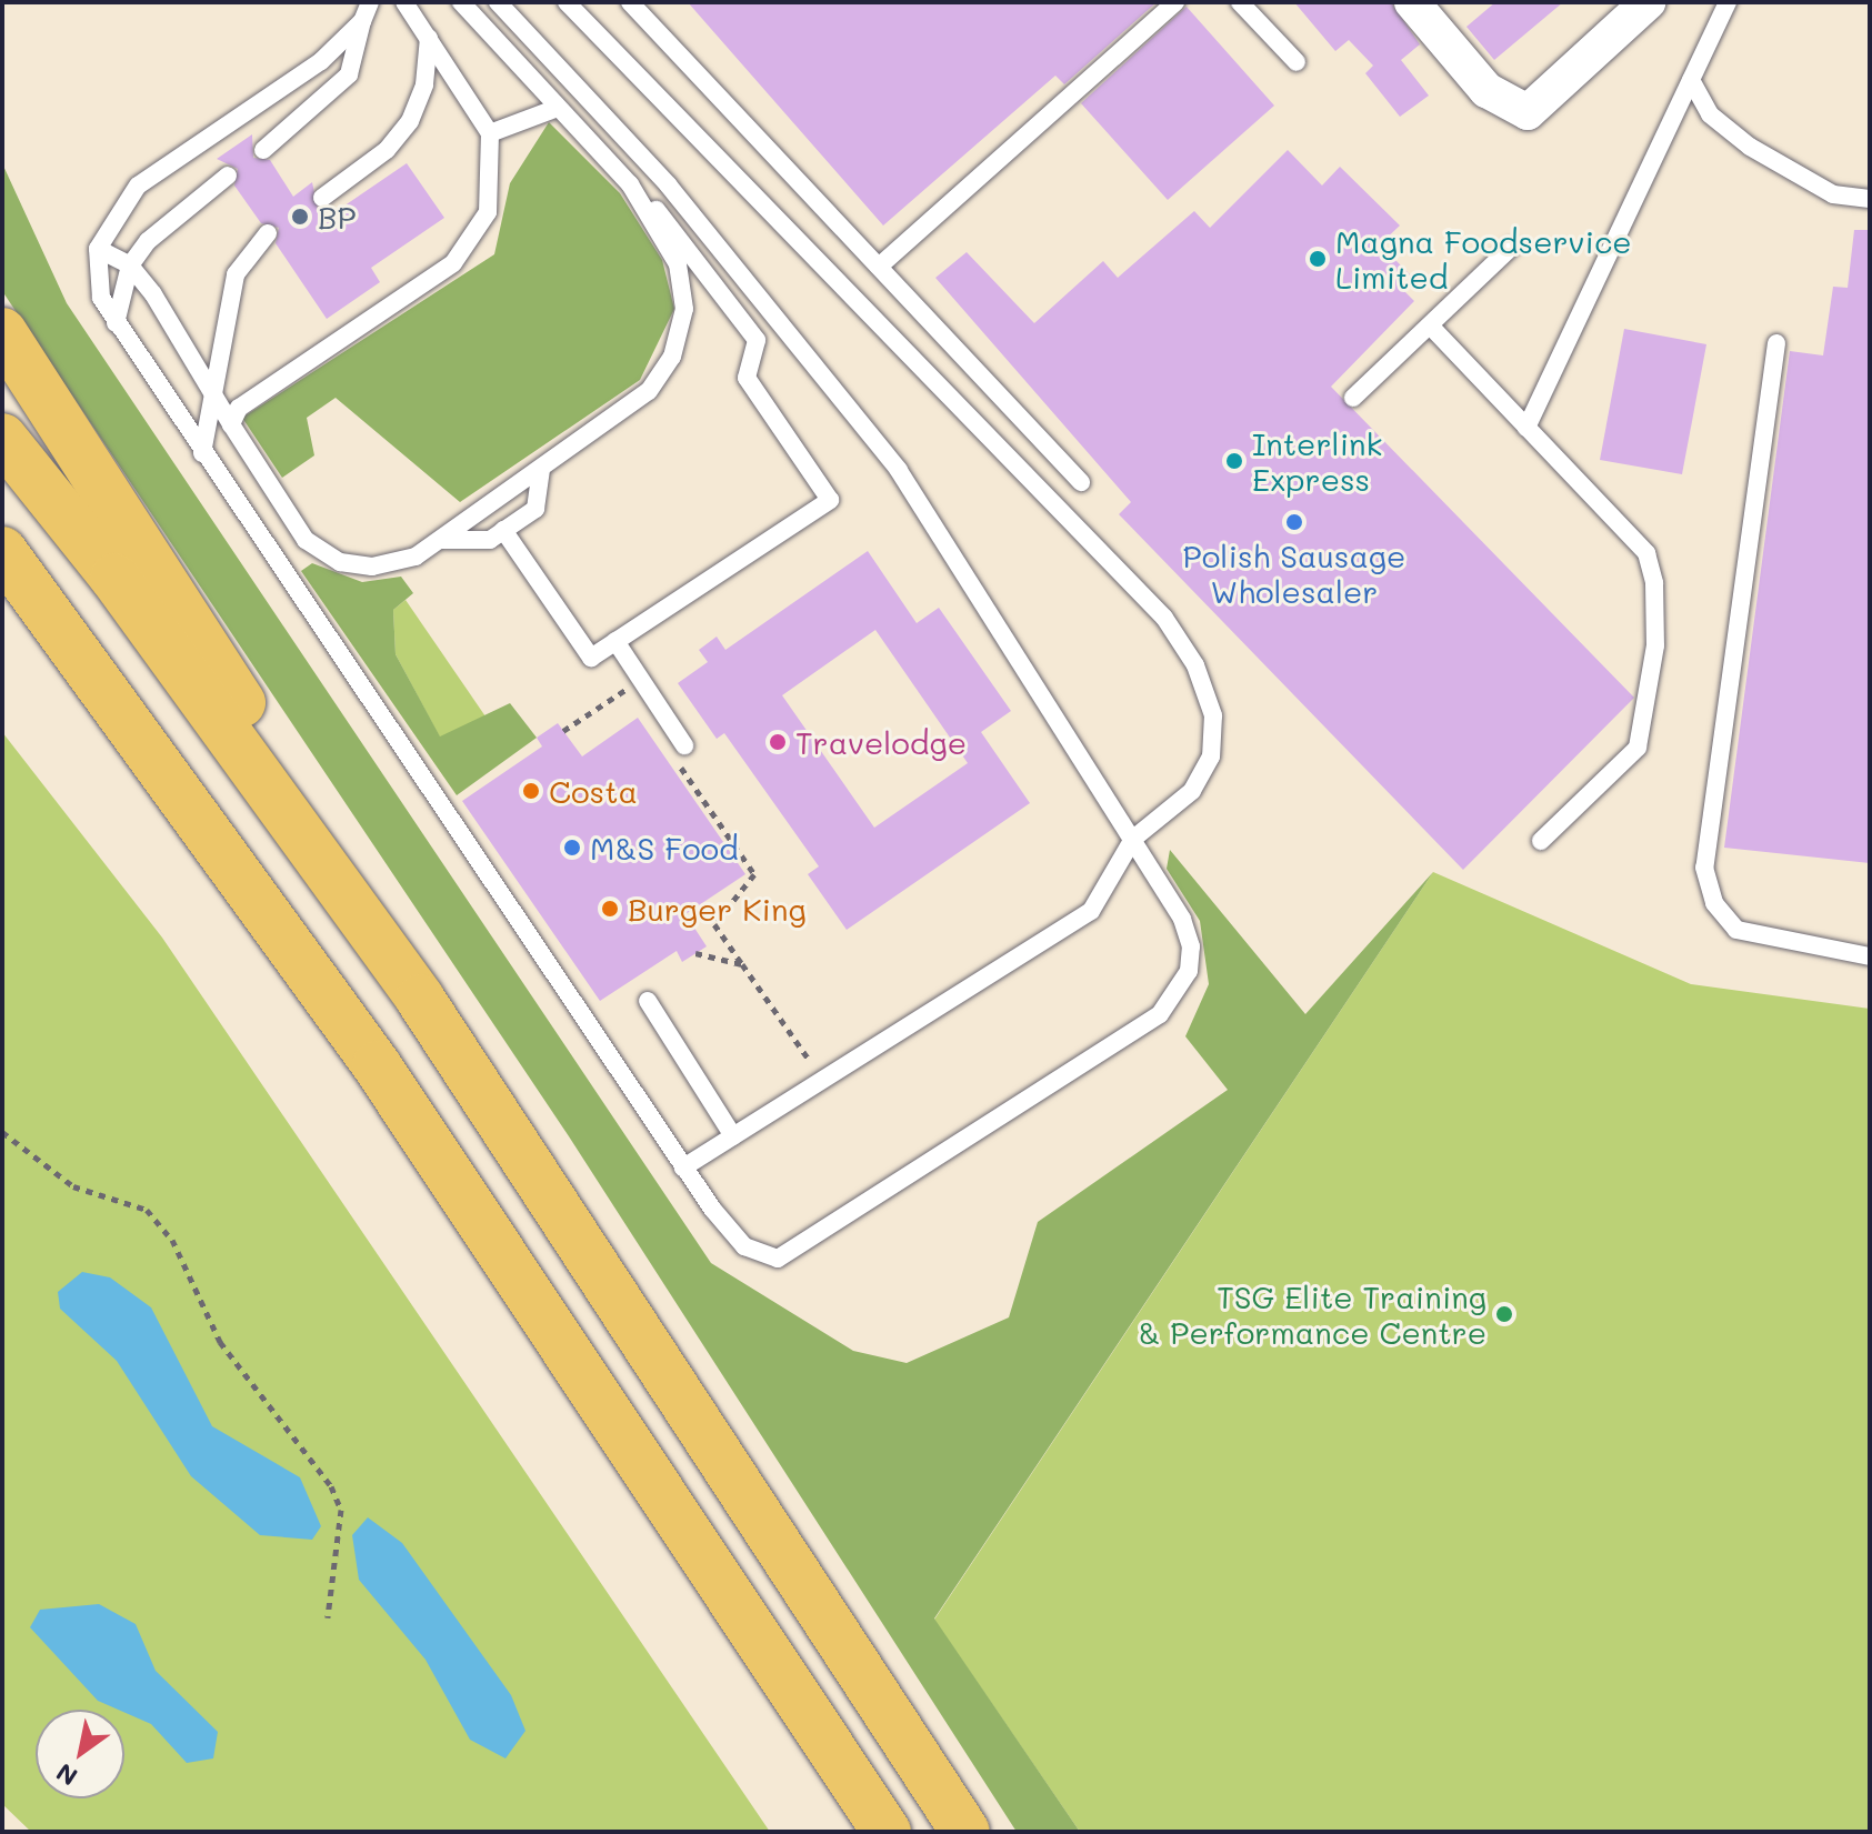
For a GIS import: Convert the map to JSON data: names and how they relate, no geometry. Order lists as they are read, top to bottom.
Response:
{
  "places": [
    "BP",
    "Magna Foodservice Limited",
    "Interlink Express",
    "Polish Sausage Wholesaler",
    "Travelodge",
    "Costa",
    "M&S Food",
    "Burger King",
    "TSG Elite Training & Performance Centre"
  ],
  "north": "bottom left"
}
